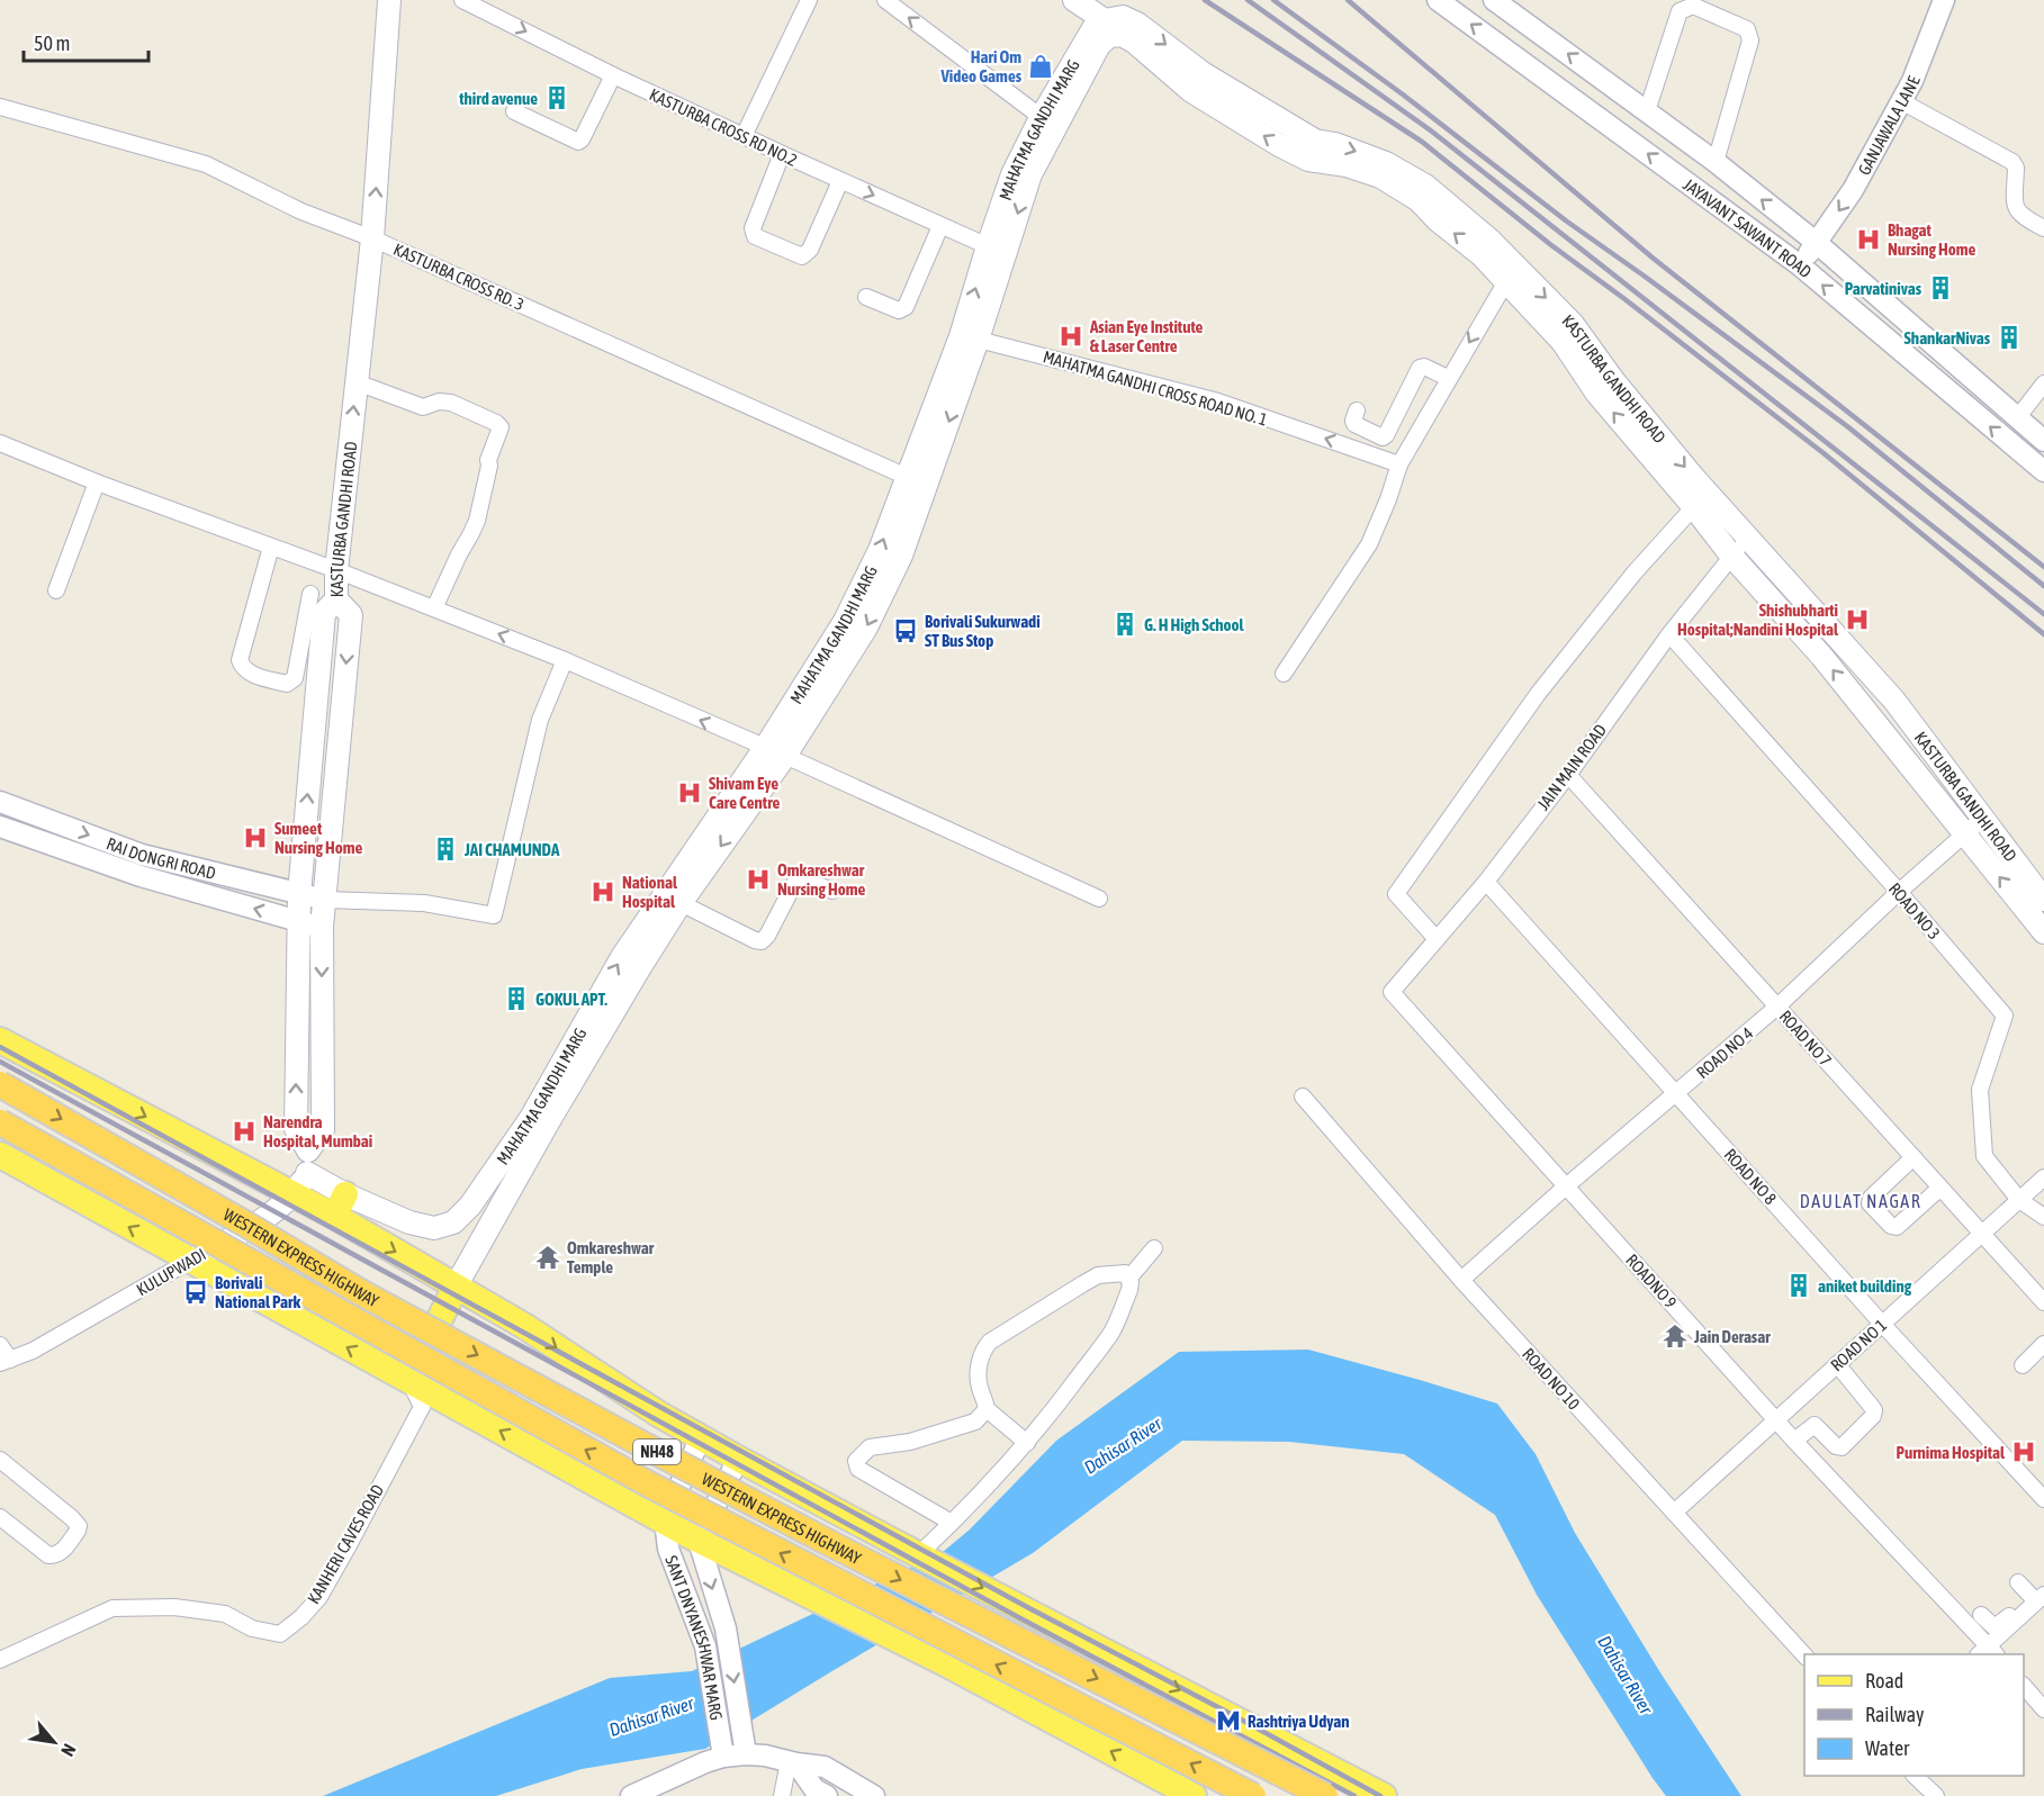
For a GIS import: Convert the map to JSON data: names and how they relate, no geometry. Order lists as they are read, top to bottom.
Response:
{
  "streets": {
    "highway": ["WESTERN EXPRESS HIGHWAY", "NH48"],
    "main road": ["MAHATMA GANDHI MARG", "KASTURBA GANDHI ROAD", "KULUPWADI"],
    "street": [
      "GANJAWALA LANE",
      "KASTURBA CROSS RD NO.2",
      "JAYAVANT SAWANT ROAD",
      "KASTURBA CROSS RD. 3",
      "MAHATMA GANDHI CROSS ROAD NO. 1",
      "JAIN MAIN ROAD",
      "RAI DONGRI ROAD",
      "ROAD NO 3",
      "ROAD NO 7",
      "ROAD NO 4",
      "ROAD NO 8",
      "ROADNO 9",
      "ROAD NO 1",
      "ROAD NO 10",
      "KANHERI CAVES ROAD",
      "SANT DNYANESHWAR MARG"
    ]
  },
  "crossings": [
    ["GANJAWALA LANE", "JAYAVANT SAWANT ROAD"],
    ["KASTURBA CROSS RD NO.2", "MAHATMA GANDHI MARG"],
    ["MAHATMA GANDHI MARG", "KASTURBA CROSS RD. 3"],
    ["MAHATMA GANDHI MARG", "KASTURBA GANDHI ROAD"],
    ["MAHATMA GANDHI MARG", "MAHATMA GANDHI CROSS ROAD NO. 1"],
    ["MAHATMA GANDHI MARG", "KULUPWADI"],
    ["KASTURBA CROSS RD. 3", "KASTURBA GANDHI ROAD"],
    ["KASTURBA GANDHI ROAD", "JAIN MAIN ROAD"],
    ["KASTURBA GANDHI ROAD", "RAI DONGRI ROAD"],
    ["KASTURBA GANDHI ROAD", "ROAD NO 4"],
    ["KASTURBA GANDHI ROAD", "KULUPWADI"],
    ["JAIN MAIN ROAD", "ROAD NO 3"],
    ["JAIN MAIN ROAD", "ROAD NO 7"],
    ["JAIN MAIN ROAD", "ROAD NO 8"],
    ["JAIN MAIN ROAD", "ROADNO 9"],
    ["ROAD NO 3", "ROAD NO 4"],
    ["ROAD NO 3", "ROAD NO 1"],
    ["ROAD NO 7", "ROAD NO 4"],
    ["ROAD NO 7", "ROAD NO 1"],
    ["ROAD NO 4", "ROAD NO 8"],
    ["ROAD NO 4", "ROADNO 9"],
    ["ROAD NO 4", "ROAD NO 10"],
    ["ROAD NO 8", "ROAD NO 1"],
    ["ROADNO 9", "ROAD NO 1"],
    ["ROAD NO 1", "ROAD NO 10"]
  ],
  "one_way": ["GANJAWALA LANE", "KASTURBA CROSS RD NO.2", "MAHATMA GANDHI CROSS ROAD NO. 1"],
  "districts": ["DAULAT NAGAR"],
  "water": ["Dahisar River"],
  "places": {
    "shop": ["Hari Om Video Games"],
    "building": [
      "third avenue",
      "Parvatinivas",
      "ShankarNivas",
      "G. H High School",
      "JAI CHAMUNDA",
      "GOKUL APT.",
      "aniket building"
    ],
    "hospital": [
      "Bhagat Nursing Home",
      "Asian Eye Institute & Laser Centre",
      "Shishubharti Hospital;Nandini Hospital",
      "Shivam Eye Care Centre",
      "Sumeet Nursing Home",
      "Omkareshwar Nursing Home",
      "National Hospital",
      "Narendra Hospital, Mumbai",
      "Purnima Hospital"
    ],
    "bus stop": ["Borivali Sukurwadi ST Bus Stop", "Borivali National Park"],
    "temple": ["Omkareshwar Temple", "Jain Derasar"],
    "metro station": ["Rashtriya Udyan"]
  },
  "legend": ["Road", "Railway", "Water"],
  "scale_bar": "50 m",
  "north": "bottom right"
}
